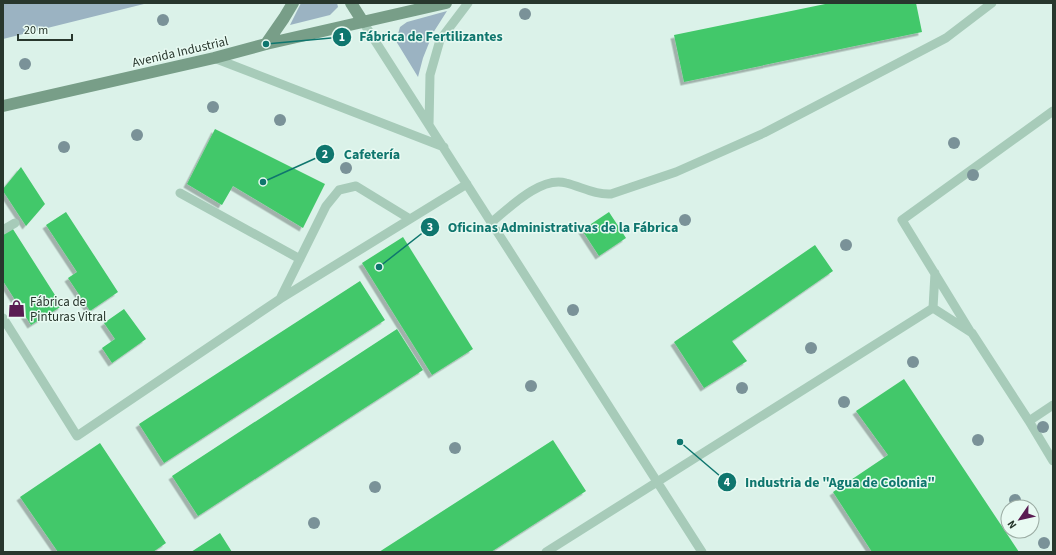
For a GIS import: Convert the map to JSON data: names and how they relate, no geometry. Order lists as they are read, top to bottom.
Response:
{
  "streets": {
    "main road": ["Avenida Industrial"]
  },
  "places": {
    "other": [
      "Fábrica de Fertilizantes",
      "Cafetería",
      "Oficinas Administrativas de la Fábrica",
      "Industria de \"Agua de Colonia\""
    ],
    "shop": ["Fábrica de Pinturas Vitral"]
  },
  "scale_bar": "20 m",
  "north": "bottom left"
}
